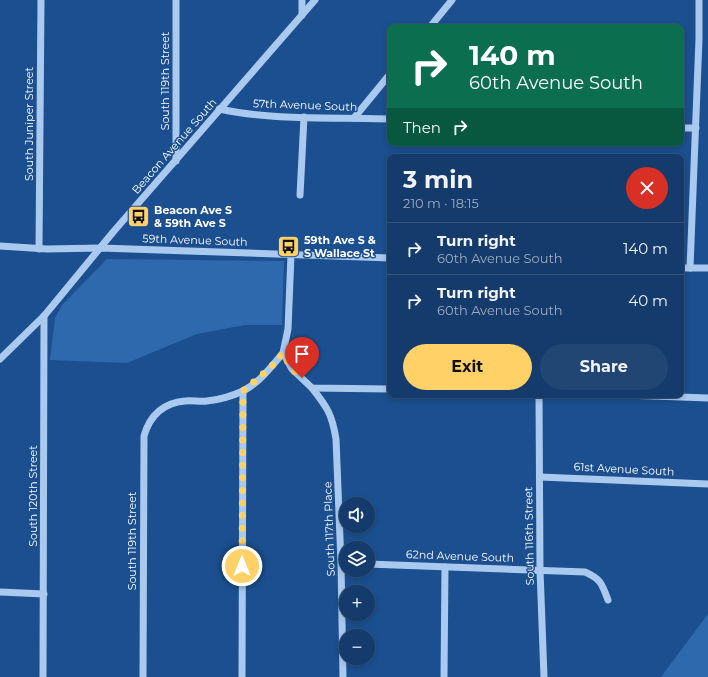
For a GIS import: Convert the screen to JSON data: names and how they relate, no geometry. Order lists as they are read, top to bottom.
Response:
{
  "streets": {
    "street": [
      "South 119th Street",
      "57th Avenue South",
      "South Juniper Street",
      "Beacon Avenue South",
      "59th Avenue South",
      "61st Avenue South",
      "South 120th Street",
      "South 117th Place",
      "South 116th Street",
      "62nd Avenue South"
    ]
  },
  "crossings": [
    ["South 119th Street", "Beacon Avenue South"],
    ["57th Avenue South", "Beacon Avenue South"],
    ["South Juniper Street", "59th Avenue South"],
    ["Beacon Avenue South", "59th Avenue South"],
    ["Beacon Avenue South", "South 120th Street"],
    ["61st Avenue South", "South 116th Street"],
    ["South 116th Street", "62nd Avenue South"]
  ],
  "places": {
    "bus stop": ["Beacon Ave S & 59th Ave S", "59th Ave S & S Wallace St"]
  },
  "page": {
    "turn": ["140 m", "60th Avenue South"],
    "then": "Then",
    "heading": ["3 min", "210 m · 18:15"],
    "list": [
      {
        "name": "Turn right",
        "note": "60th Avenue South",
        "value": "140 m"
      },
      {
        "name": "Turn right",
        "note": "60th Avenue South",
        "value": "40 m"
      }
    ],
    "buttons": ["Exit", "Share"],
    "map_buttons": ["+", "−"]
  }
}
